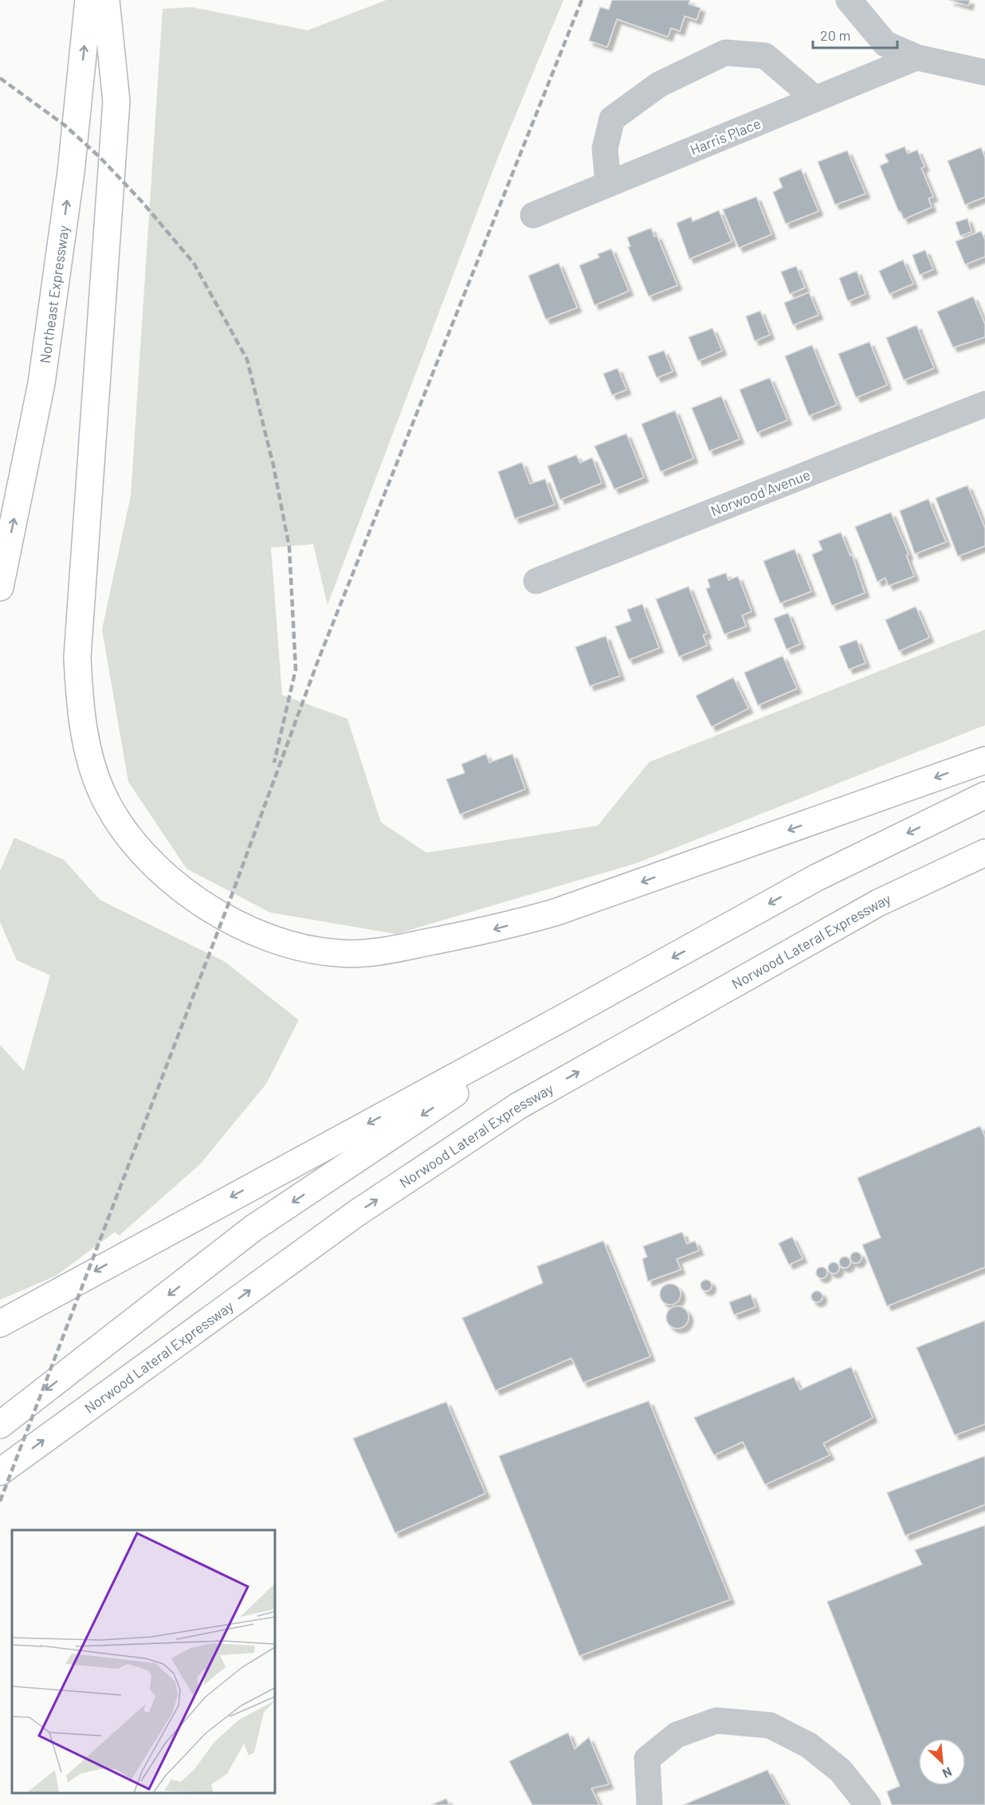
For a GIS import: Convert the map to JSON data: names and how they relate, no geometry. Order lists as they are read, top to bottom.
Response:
{
  "streets": {
    "highway": ["Northeast Expressway", "Norwood Lateral Expressway"],
    "street": ["Harris Place", "Norwood Avenue"]
  },
  "one_way": ["Northeast Expressway"],
  "scale_bar": "20 m",
  "north": "bottom right"
}
